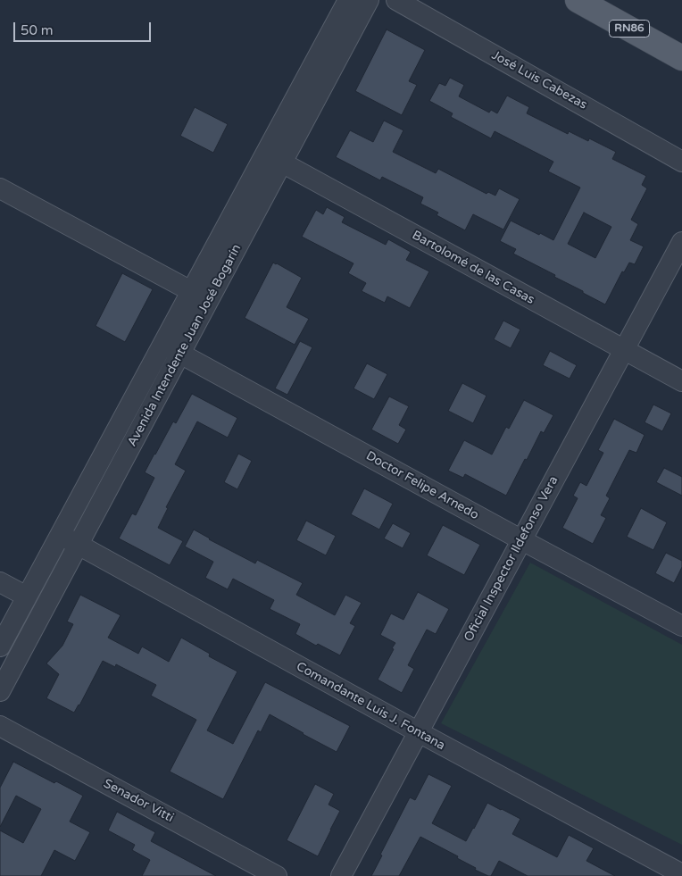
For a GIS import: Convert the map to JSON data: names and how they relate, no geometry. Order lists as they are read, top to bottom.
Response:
{
  "streets": {
    "main road": ["RN86"],
    "street": [
      "José Luis Cabezas",
      "Bartolomé de las Casas",
      "Avenida Intendente Juan José Bogarín",
      "Doctor Felipe Arnedo",
      "Oficial Inspector Ildefonso Vera",
      "Comandante Luis J. Fontana",
      "Senador Vitti"
    ]
  },
  "crossings": [
    ["Bartolomé de las Casas", "Avenida Intendente Juan José Bogarín"],
    ["Bartolomé de las Casas", "Oficial Inspector Ildefonso Vera"],
    ["Avenida Intendente Juan José Bogarín", "Doctor Felipe Arnedo"],
    ["Avenida Intendente Juan José Bogarín", "Comandante Luis J. Fontana"],
    ["Doctor Felipe Arnedo", "Oficial Inspector Ildefonso Vera"],
    ["Oficial Inspector Ildefonso Vera", "Comandante Luis J. Fontana"]
  ],
  "scale_bar": "50 m"
}
